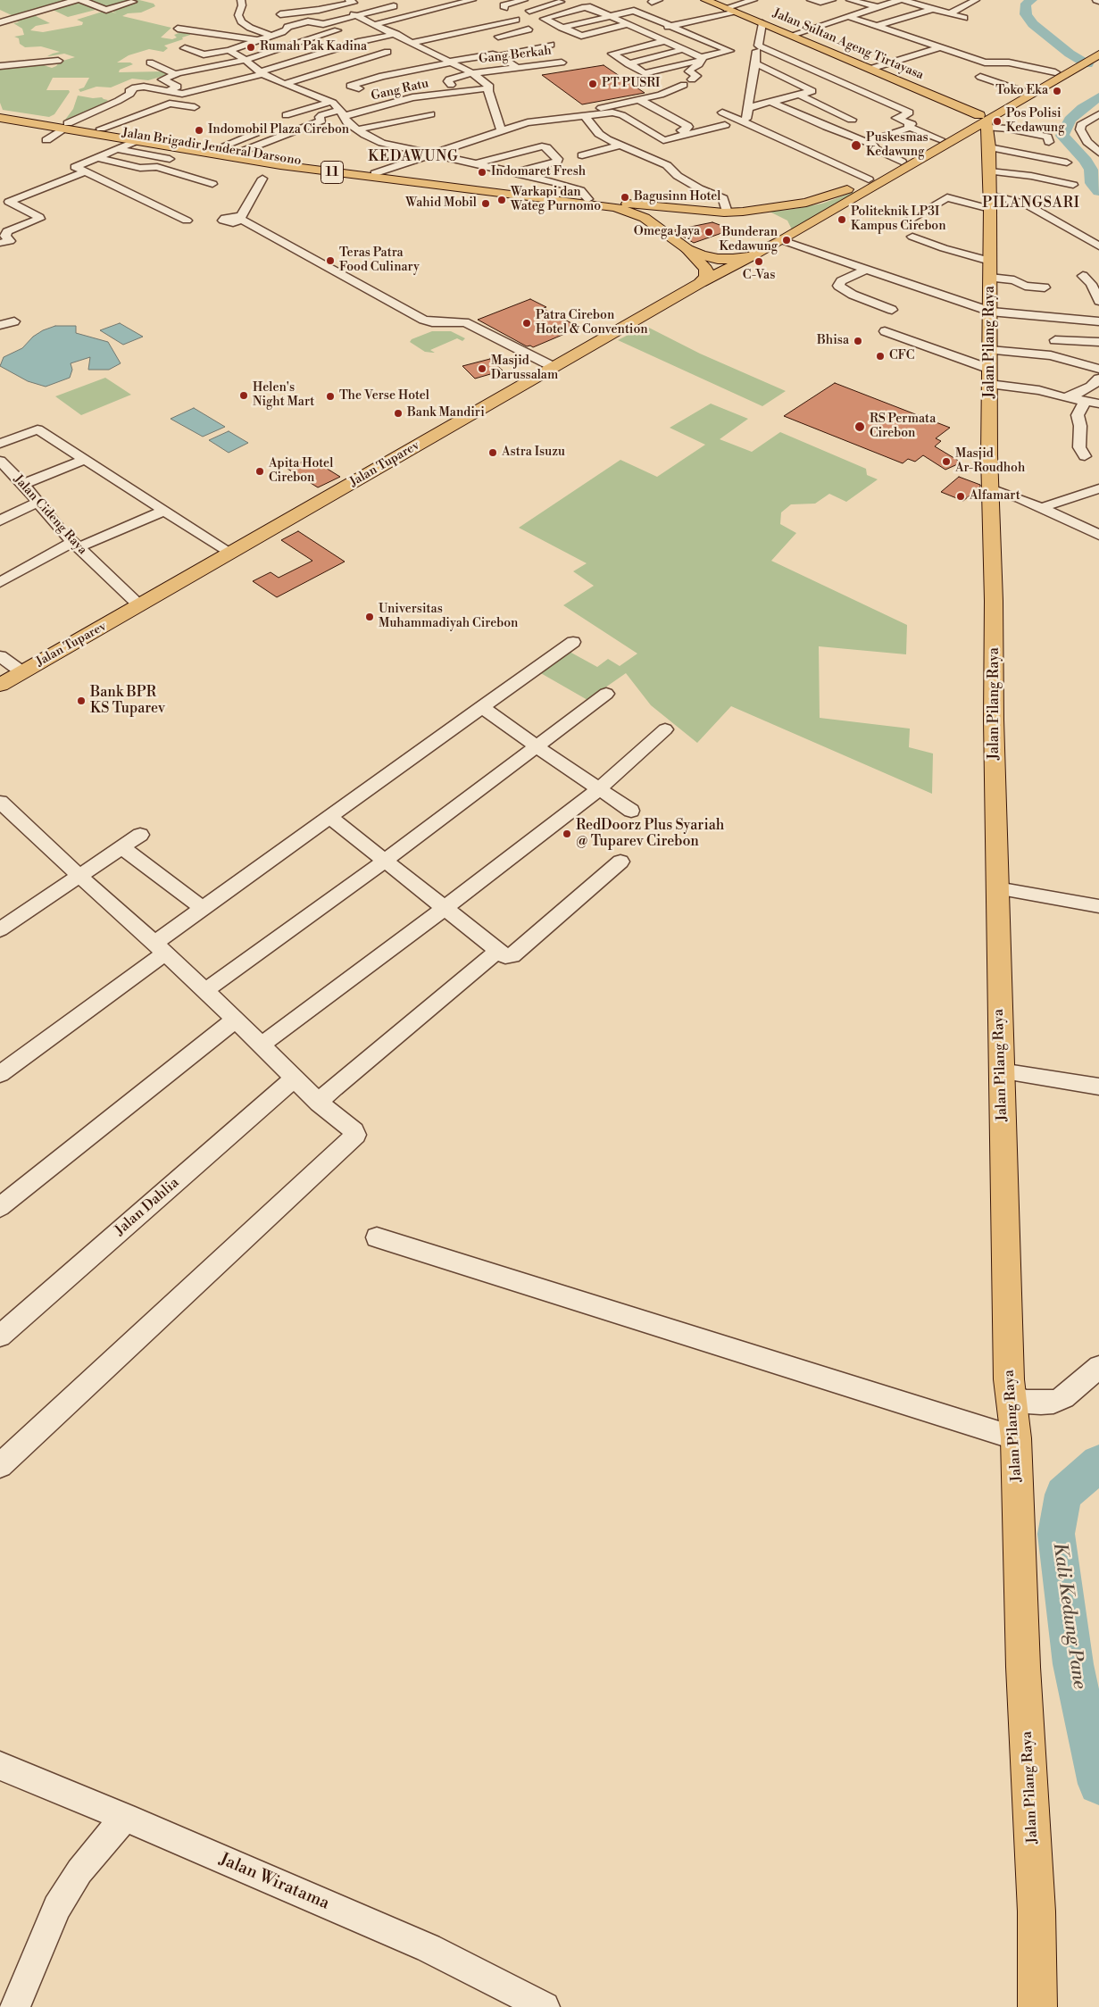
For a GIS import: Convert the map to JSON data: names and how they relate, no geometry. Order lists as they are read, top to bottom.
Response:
{
  "streets": {
    "main road": [
      "Jalan Sultan Ageng Tirtayasa",
      "Jalan Brigadir Jenderal Darsono",
      "11",
      "Jalan Pilang Raya",
      "Jalan Tuparev"
    ],
    "street": [
      "Gang Berkah",
      "Gang Ratu",
      "Jalan Cideng Raya",
      "Jalan Dahlia",
      "Jalan Wiratama"
    ]
  },
  "crossings": [
    ["Jalan Sultan Ageng Tirtayasa", "11"],
    ["Jalan Sultan Ageng Tirtayasa", "Jalan Pilang Raya"],
    ["Gang Ratu", "Jalan Brigadir Jenderal Darsono"],
    ["Jalan Brigadir Jenderal Darsono", "11"],
    ["11", "Jalan Pilang Raya"],
    ["11", "Jalan Tuparev"],
    ["Jalan Tuparev", "Jalan Cideng Raya"]
  ],
  "districts": ["KEDAWUNG", "PILANGSARI"],
  "water": ["Kali Kedung Pane"],
  "places": [
    "Rumah Pak Kadina",
    "PT PUSRI",
    "Toko Eka",
    "Pos Polisi Kedawung",
    "Indomobil Plaza Cirebon",
    "Puskesmas Kedawung",
    "Indomaret Fresh",
    "Bagusinn Hotel",
    "Warkapi dan Wateg Purnomo",
    "Wahid Mobil",
    "Politeknik LP3I Kampus Cirebon",
    "Omega Jaya",
    "Bunderan Kedawung",
    "Teras Patra Food Culinary",
    "C-Vas",
    "Patra Cirebon Hotel & Convention",
    "Bhisa",
    "CFC",
    "Masjid Darussalam",
    "Helen's Night Mart",
    "The Verse Hotel",
    "Bank Mandiri",
    "RS Permata Cirebon",
    "Astra Isuzu",
    "Masjid Ar-Roudhoh",
    "Apita Hotel Cirebon",
    "Alfamart",
    "Universitas Muhammadiyah Cirebon",
    "Bank BPR KS Tuparev",
    "RedDoorz Plus Syariah @ Tuparev Cirebon"
  ]
}
